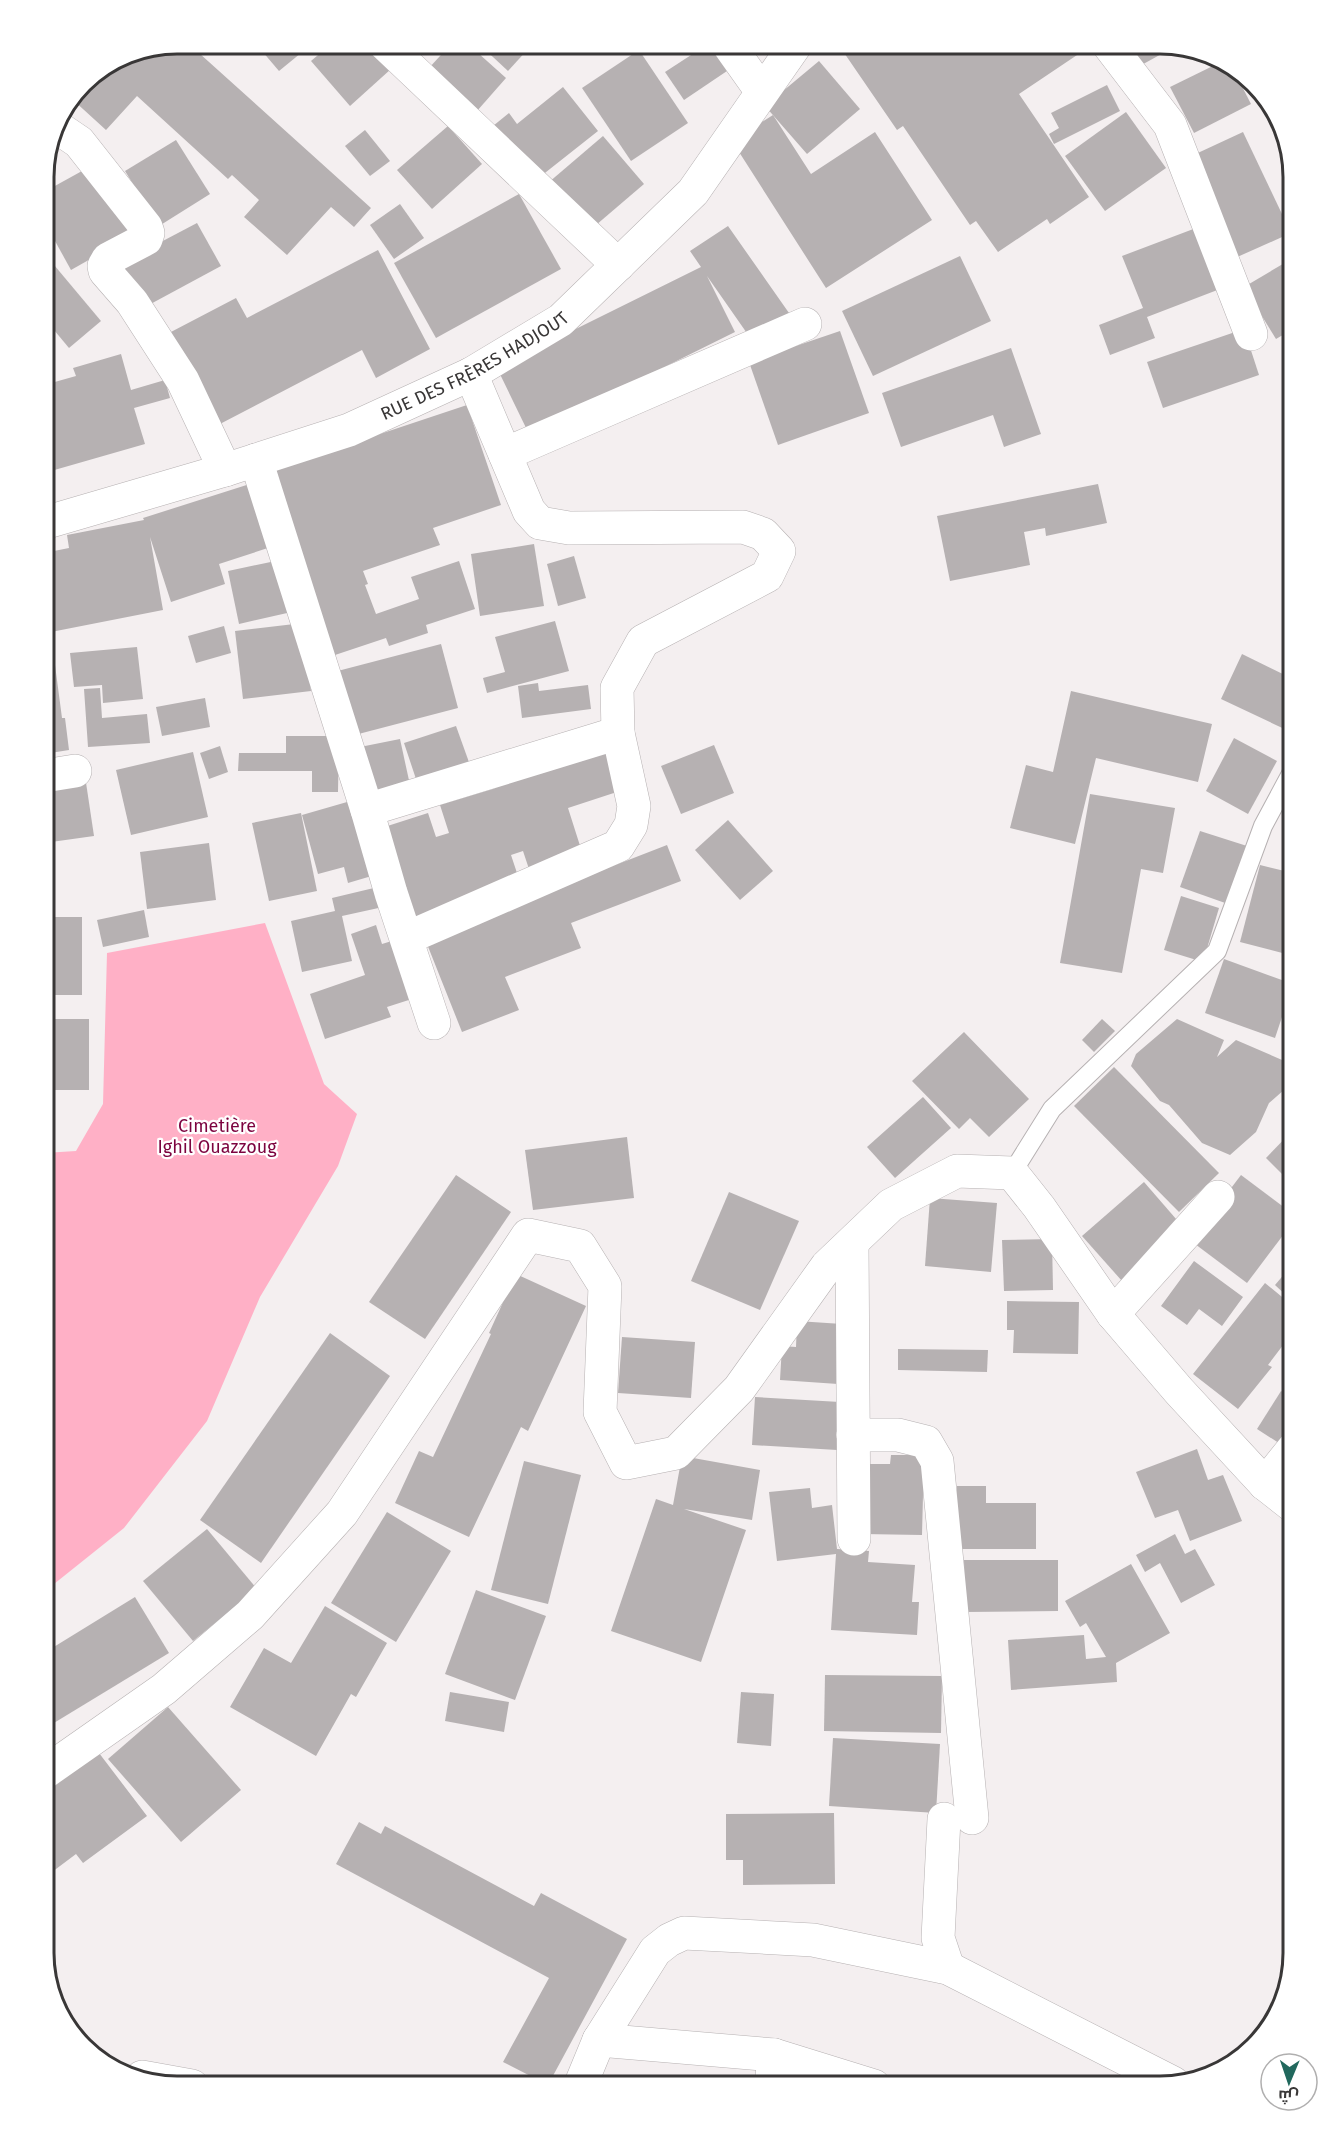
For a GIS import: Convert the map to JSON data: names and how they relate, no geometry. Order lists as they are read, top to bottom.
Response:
{
  "streets": {
    "street": ["RUE DES FRÈRES HADJOUT"]
  },
  "parks": ["Cimetière Ighil Ouazzoug"],
  "north": "bottom"
}
